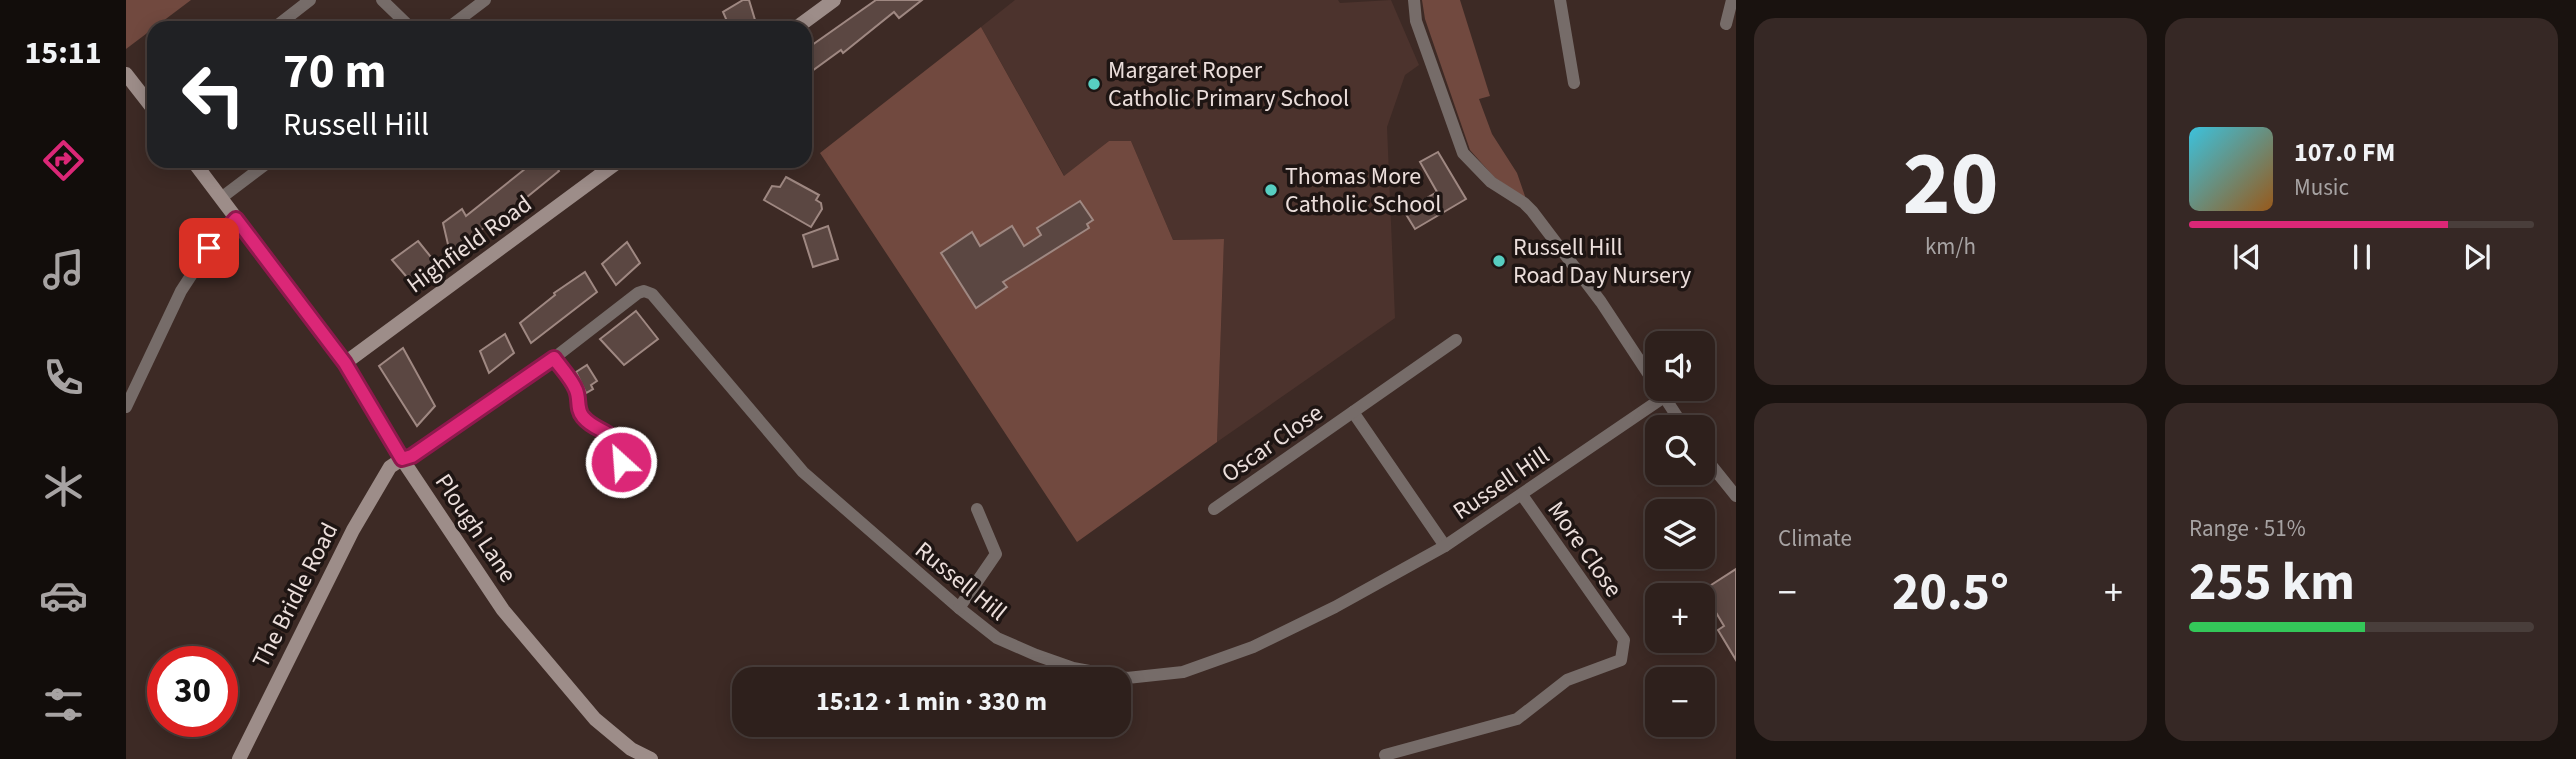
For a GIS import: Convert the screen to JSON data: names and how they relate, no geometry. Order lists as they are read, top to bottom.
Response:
{
  "streets": {
    "main road": ["Highfield Road", "Plough Lane", "The Bridle Road"],
    "street": ["Oscar Close", "Russell Hill", "More Close"]
  },
  "crossings": [
    ["Highfield Road", "Plough Lane"],
    ["Oscar Close", "Russell Hill"],
    ["Russell Hill", "Plough Lane"],
    ["Russell Hill", "More Close"],
    ["Russell Hill", "The Bridle Road"],
    ["Plough Lane", "The Bridle Road"]
  ],
  "places": ["Margaret Roper Catholic Primary School", "Thomas More Catholic School", "Russell Hill Road Day Nursery"],
  "page": {
    "tabs": "15:11",
    "tile": [
      ["20", "km/h"],
      "Climate",
      ["Range · 51%", "255 km"]
    ],
    "turn": ["70 m", "Russell Hill"],
    "song": ["107.0 FM", "Music"],
    "map_buttons": ["+", "−"],
    "heat": ["−", "20.5°", "+"],
    "limit": "30",
    "trip": "15:12 · 1 min · 330 m"
  }
}
